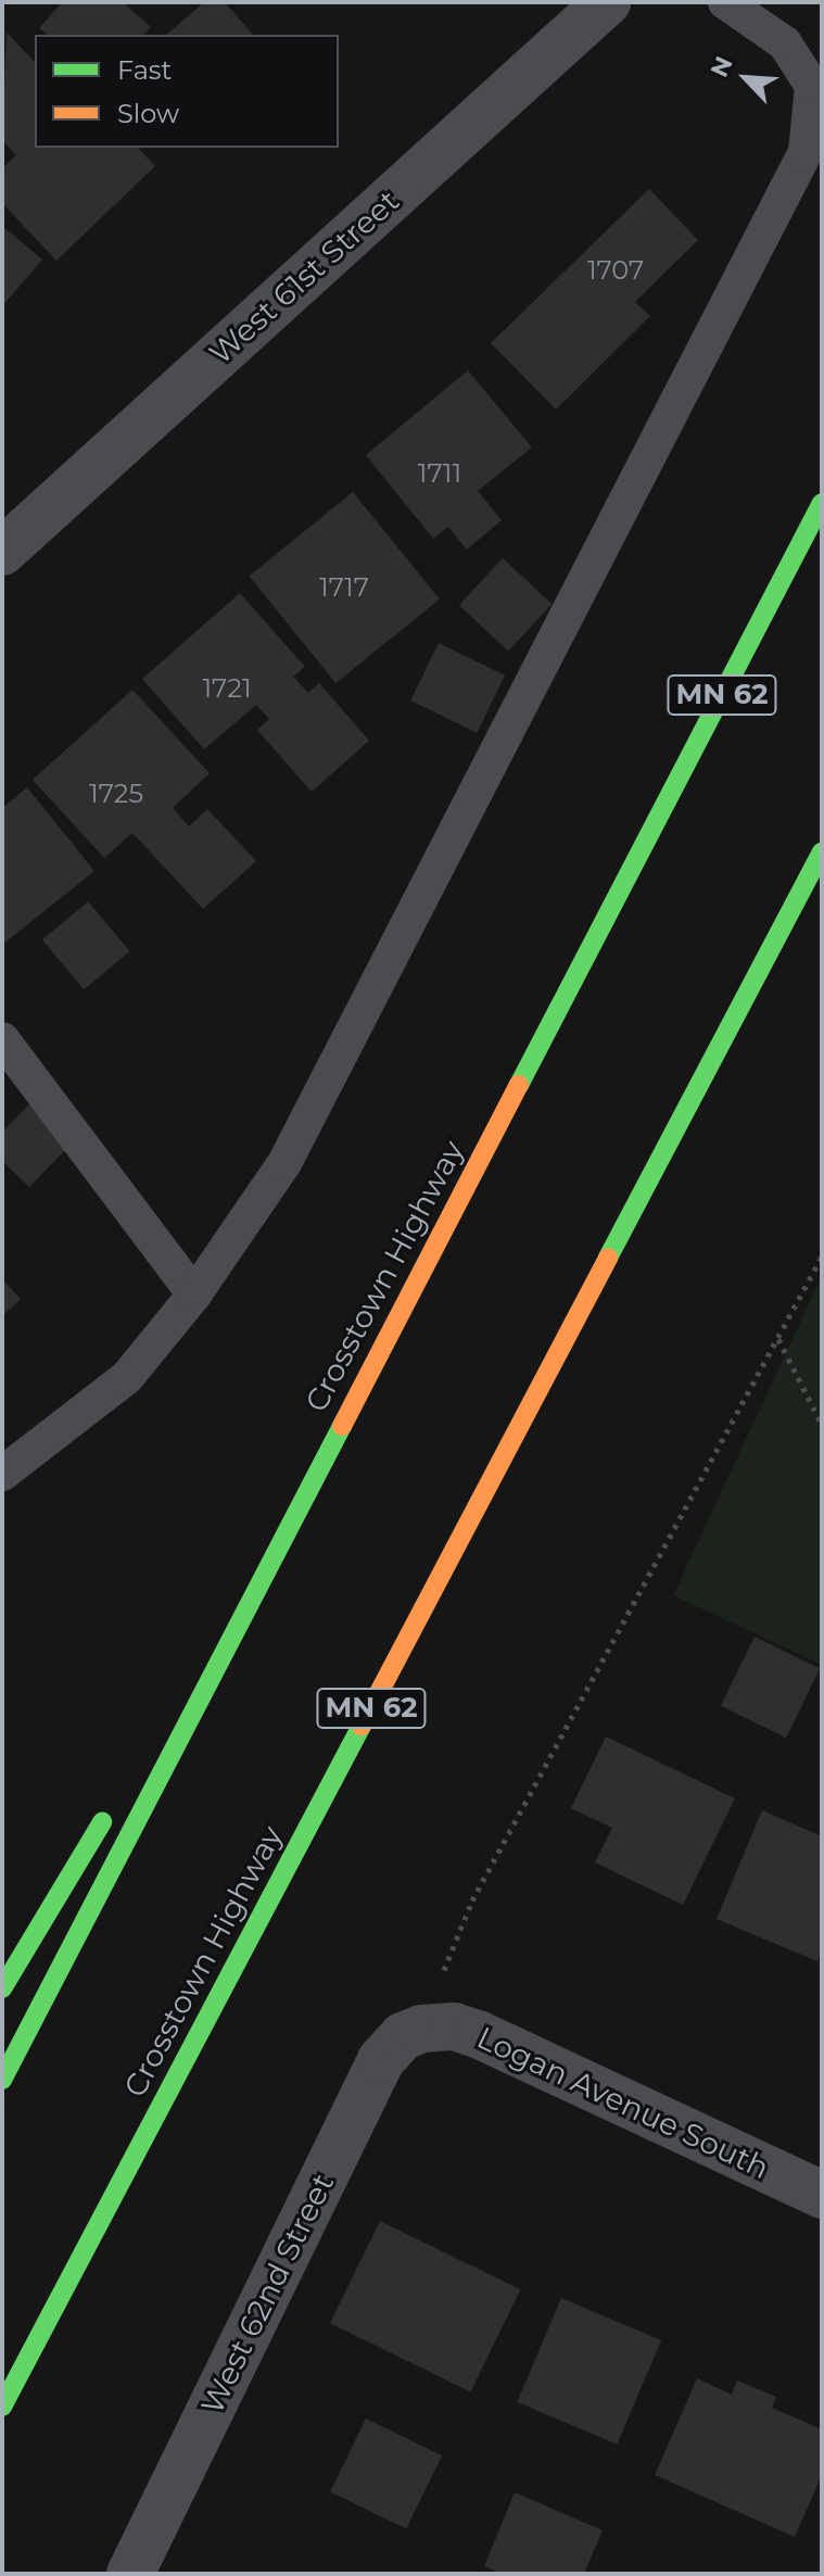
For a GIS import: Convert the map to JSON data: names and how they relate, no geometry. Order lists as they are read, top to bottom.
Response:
{
  "streets": {
    "highway": ["MN 62", "Crosstown Highway"],
    "street": ["West 61st Street", "Logan Avenue South", "West 62nd Street"]
  },
  "crossings": [
    ["Logan Avenue South", "West 62nd Street"]
  ],
  "house_numbers": [
    "1707",
    "1711",
    "1717",
    "1721",
    "1725"
  ],
  "legend": ["Fast", "Slow"],
  "north": "top left"
}
